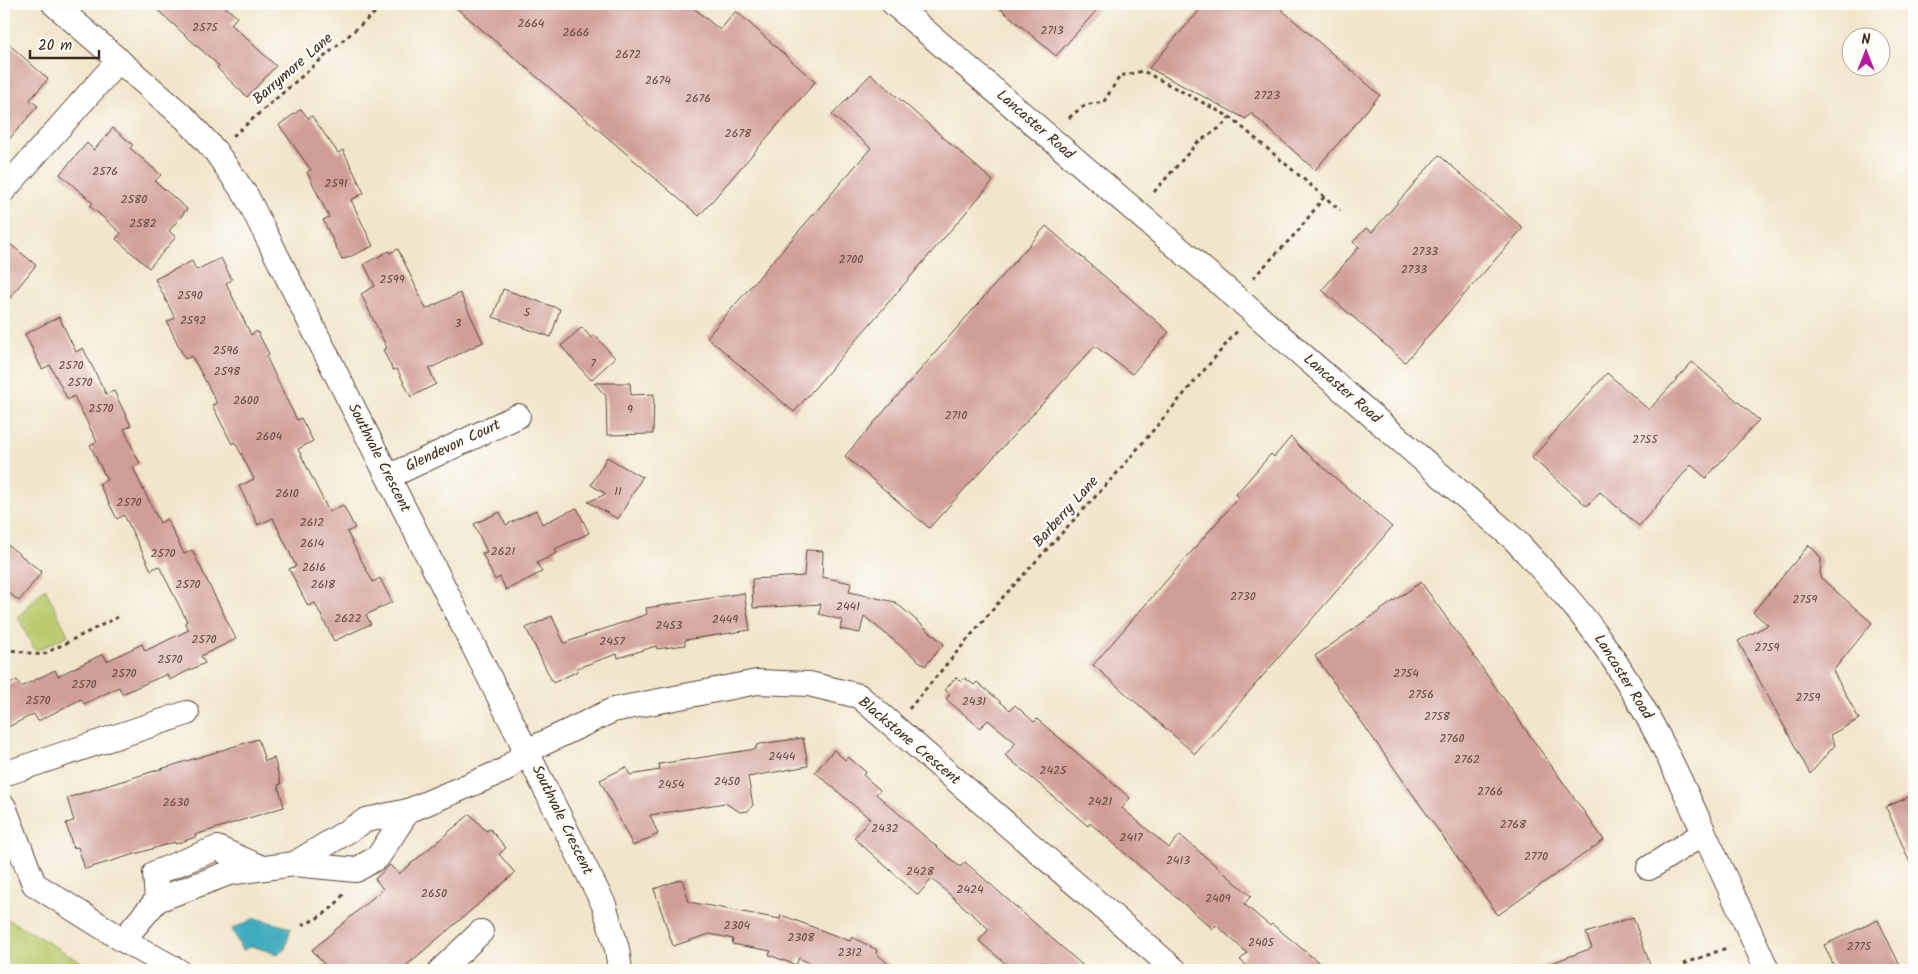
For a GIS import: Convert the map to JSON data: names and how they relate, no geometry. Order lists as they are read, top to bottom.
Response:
{
  "streets": {
    "street": [
      "Lancaster Road",
      "Glendevon Court",
      "Southvale Crescent",
      "Blackstone Crescent"
    ],
    "path": ["Barrymore Lane", "Barberry Lane"]
  },
  "crossings": [
    ["Barrymore Lane", "Southvale Crescent"],
    ["Lancaster Road", "Barberry Lane"],
    ["Glendevon Court", "Southvale Crescent"],
    ["Southvale Crescent", "Blackstone Crescent"],
    ["Barberry Lane", "Blackstone Crescent"]
  ],
  "house_numbers": [
    "2664",
    "2575",
    "2713",
    "2666",
    "2672",
    "2674",
    "2723",
    "2676",
    "2678",
    "2576",
    "2591",
    "2580",
    "2582",
    "2733",
    "2700",
    "2733",
    "2599",
    "2590",
    "5",
    "2592",
    "3",
    "2596",
    "7",
    "2570",
    "2598",
    "2570",
    "2600",
    "2570",
    "9",
    "2710",
    "2604",
    "2755",
    "11",
    "2610",
    "2570",
    "2612",
    "2614",
    "2621",
    "2570",
    "2616",
    "2570",
    "2618",
    "2730",
    "2759",
    "2441",
    "2622",
    "2449",
    "2453",
    "2570",
    "2457",
    "2759",
    "2570",
    "2570",
    "2754",
    "2570",
    "2756",
    "2759",
    "2570",
    "2431",
    "2758",
    "2760",
    "2444",
    "2762",
    "2425",
    "2450",
    "2454",
    "2766",
    "2421",
    "2630",
    "2768",
    "2432",
    "2417",
    "2770",
    "2413",
    "2428",
    "2424",
    "2650",
    "2409",
    "2304",
    "2308",
    "2405",
    "2775",
    "2312"
  ],
  "scale_bar": "20 m",
  "north": "top"
}
